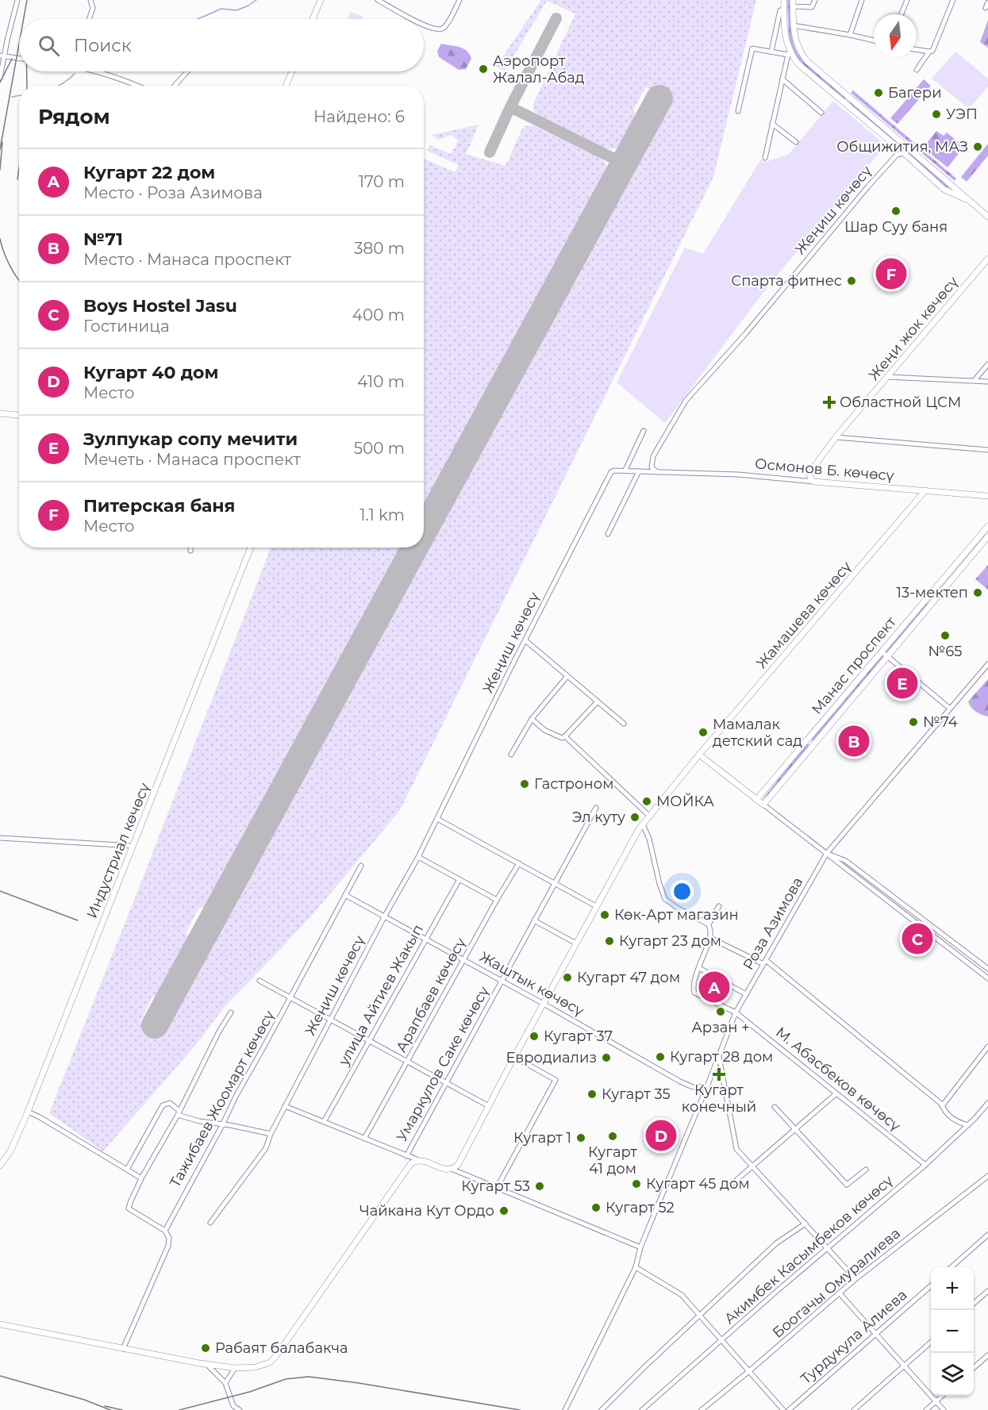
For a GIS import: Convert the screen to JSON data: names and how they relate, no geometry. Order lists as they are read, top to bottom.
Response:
{
  "streets": {
    "main road": [
      "Жеңи жок көчөсү",
      "Осмонов Б. көчөсү",
      "Жамашева көчөсү",
      "Манас проспект",
      "Индустриал көчөсү"
    ],
    "street": [
      "Жеңиш көчөсү",
      "Роза Азимова",
      "Жаштык көчөсү",
      "улица Айтиев Жакып",
      "Арапбаев көчөсү",
      "Умаркулов Саке көчөсү",
      "М. Абасбеков көчөсү",
      "Тажибаев Жоомарт көчөсү",
      "Акимбек Касымбеков көчөсү",
      "Боогачы Омуралиева",
      "Турдукула Алиева"
    ]
  },
  "crossings": [
    ["Жеңиш көчөсү", "Осмонов Б. көчөсү"],
    ["Жеңиш көчөсү", "Жаштык көчөсү"],
    ["Жеңи жок көчөсү", "Осмонов Б. көчөсү"],
    ["Осмонов Б. көчөсү", "Жамашева көчөсү"],
    ["Жамашева көчөсү", "Жаштык көчөсү"],
    ["Роза Азимова", "Жаштык көчөсү"],
    ["Роза Азимова", "М. Абасбеков көчөсү"],
    ["Жаштык көчөсү", "улица Айтиев Жакып"],
    ["Жаштык көчөсү", "Арапбаев көчөсү"],
    ["Жаштык көчөсү", "Умаркулов Саке көчөсү"],
    ["Жаштык көчөсү", "Тажибаев Жоомарт көчөсү"],
    ["М. Абасбеков көчөсү", "Акимбек Касымбеков көчөсү"]
  ],
  "places": {
    "other": [
      "Аэропорт Жалал-Абад",
      "Багери",
      "УЭП",
      "Общижития, МАЗ",
      "Шар Суу баня",
      "Спарта фитнес",
      "13-мектеп",
      "№65",
      "№74",
      "Мамалак детский сад",
      "Гастроном",
      "МОЙКА",
      "Эл куту",
      "Көк-Арт магазин",
      "Кугарт 23 дом",
      "Кугарт 47 дом",
      "Арзан +",
      "Кугарт 37",
      "Кугарт 28 дом",
      "Евродиализ",
      "Кугарт 35",
      "Кугарт 41 дом",
      "Кугарт 1",
      "Кугарт 45 дом",
      "Кугарт 53",
      "Кугарт 52",
      "Чайкана Кут Ордо",
      "Рабаят балабакча"
    ],
    "health": ["Областной ЦСМ", "Кугарт конечный"]
  },
  "north": "bottom",
  "page": {
    "search": "Поиск",
    "heading": ["Рядом", "Найдено: 6"],
    "list": [
      {
        "mark": "A",
        "name": "Кугарт 22 дом",
        "note": "Место · Роза Азимова",
        "value": "170 m"
      },
      {
        "mark": "B",
        "name": "№71",
        "note": "Место · Манаса проспект",
        "value": "380 m"
      },
      {
        "mark": "C",
        "name": "Boys Hostel Jasu",
        "note": "Гостиница",
        "value": "400 m"
      },
      {
        "mark": "D",
        "name": "Кугарт 40 дом",
        "note": "Место",
        "value": "410 m"
      },
      {
        "mark": "E",
        "name": "Зулпукар сопу мечити",
        "note": "Мечеть · Манаса проспект",
        "value": "500 m"
      },
      {
        "mark": "F",
        "name": "Питерская баня",
        "note": "Место",
        "value": "1.1 km"
      }
    ],
    "pins": [
      "F",
      "E",
      "B",
      "C",
      "A",
      "D"
    ],
    "map_buttons": ["+", "−"]
  }
}
